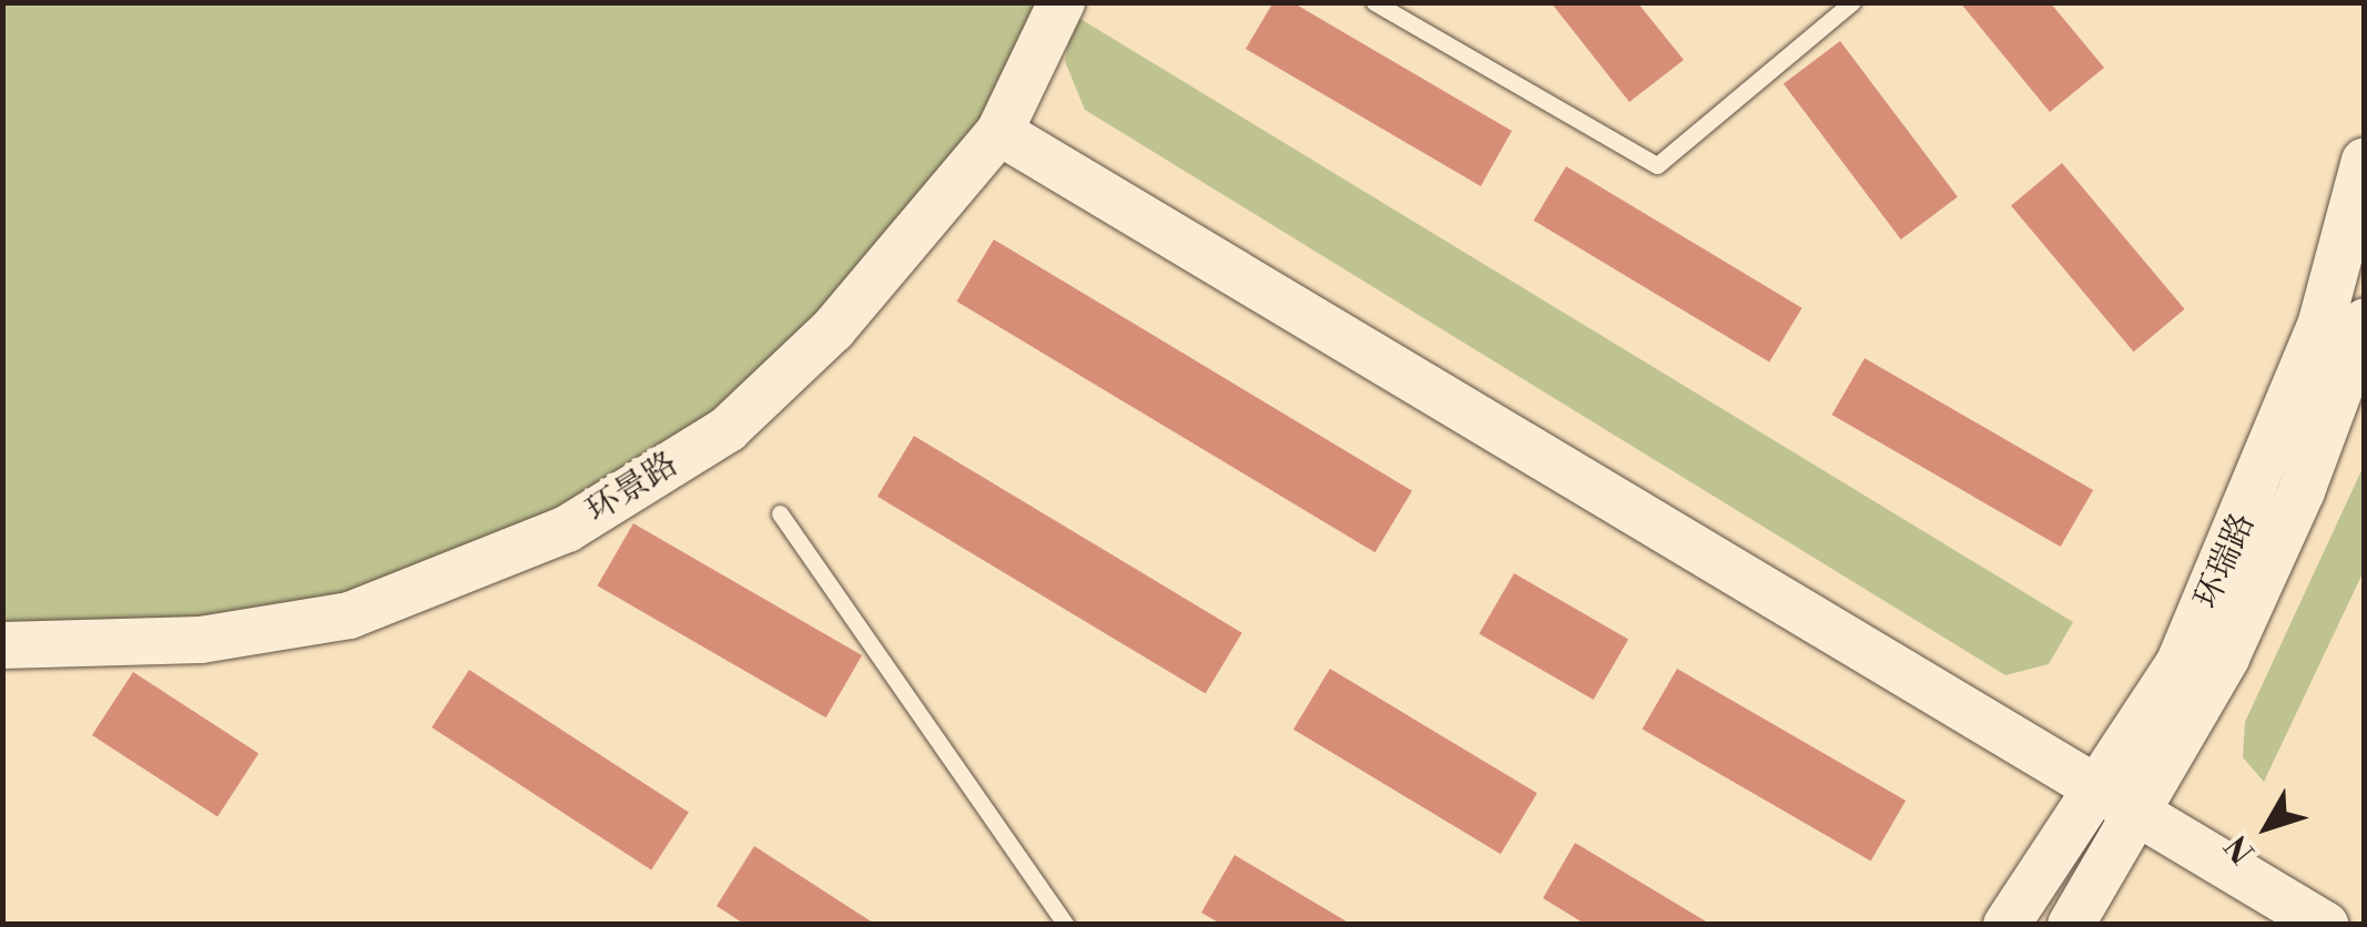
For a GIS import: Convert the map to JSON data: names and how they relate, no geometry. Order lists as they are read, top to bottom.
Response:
{
  "streets": {
    "street": ["环景路", "环瑞路"]
  },
  "north": "bottom left"
}
